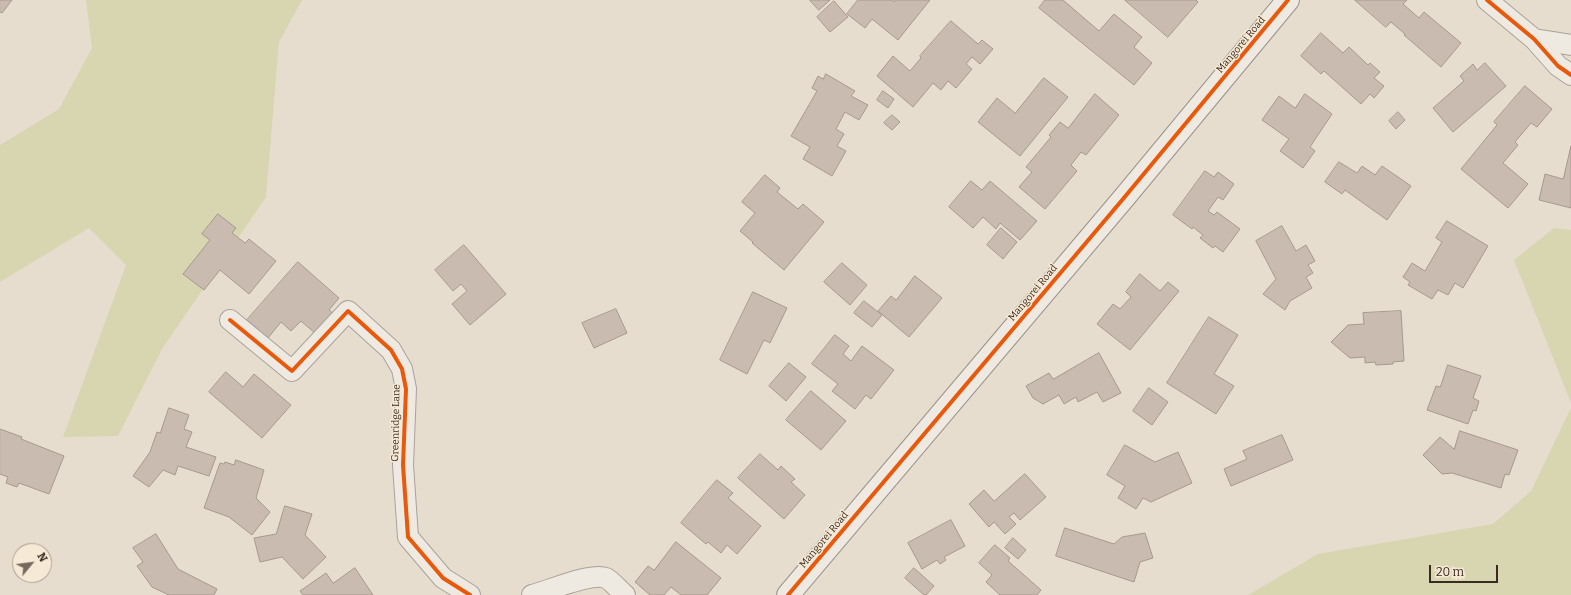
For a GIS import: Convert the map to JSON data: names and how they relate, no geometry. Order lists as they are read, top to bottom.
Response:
{
  "streets": {
    "street": ["Mangorei Road", "Greenridge Lane"]
  },
  "scale_bar": "20 m",
  "north": "top right"
}
